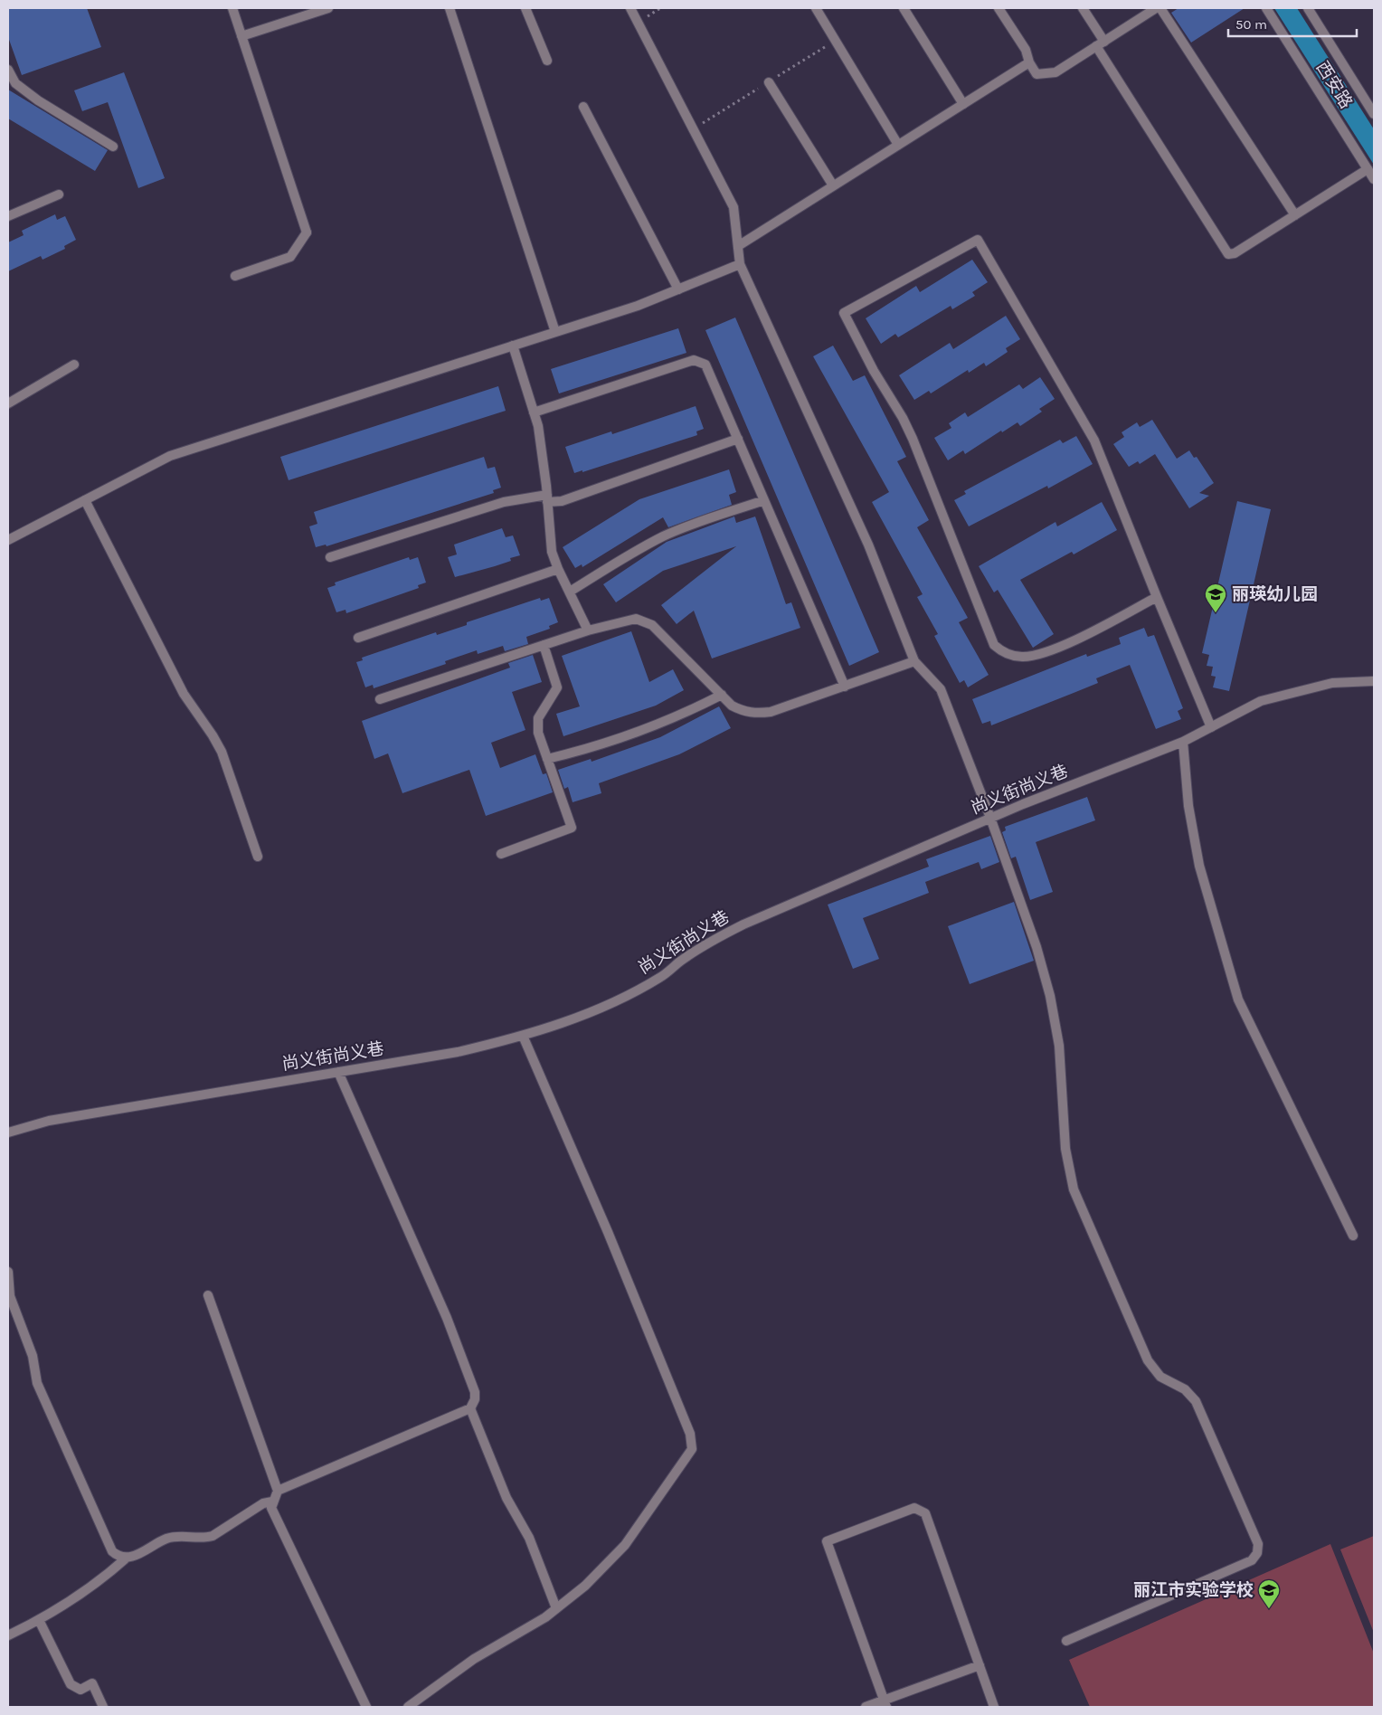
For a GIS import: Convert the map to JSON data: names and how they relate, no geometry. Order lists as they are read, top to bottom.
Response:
{
  "streets": {
    "street": ["西安路", "尚义街尚义巷"]
  },
  "places": {
    "school or university": ["丽瑛幼儿园", "丽江市实验学校"]
  },
  "scale_bar": "50 m"
}
